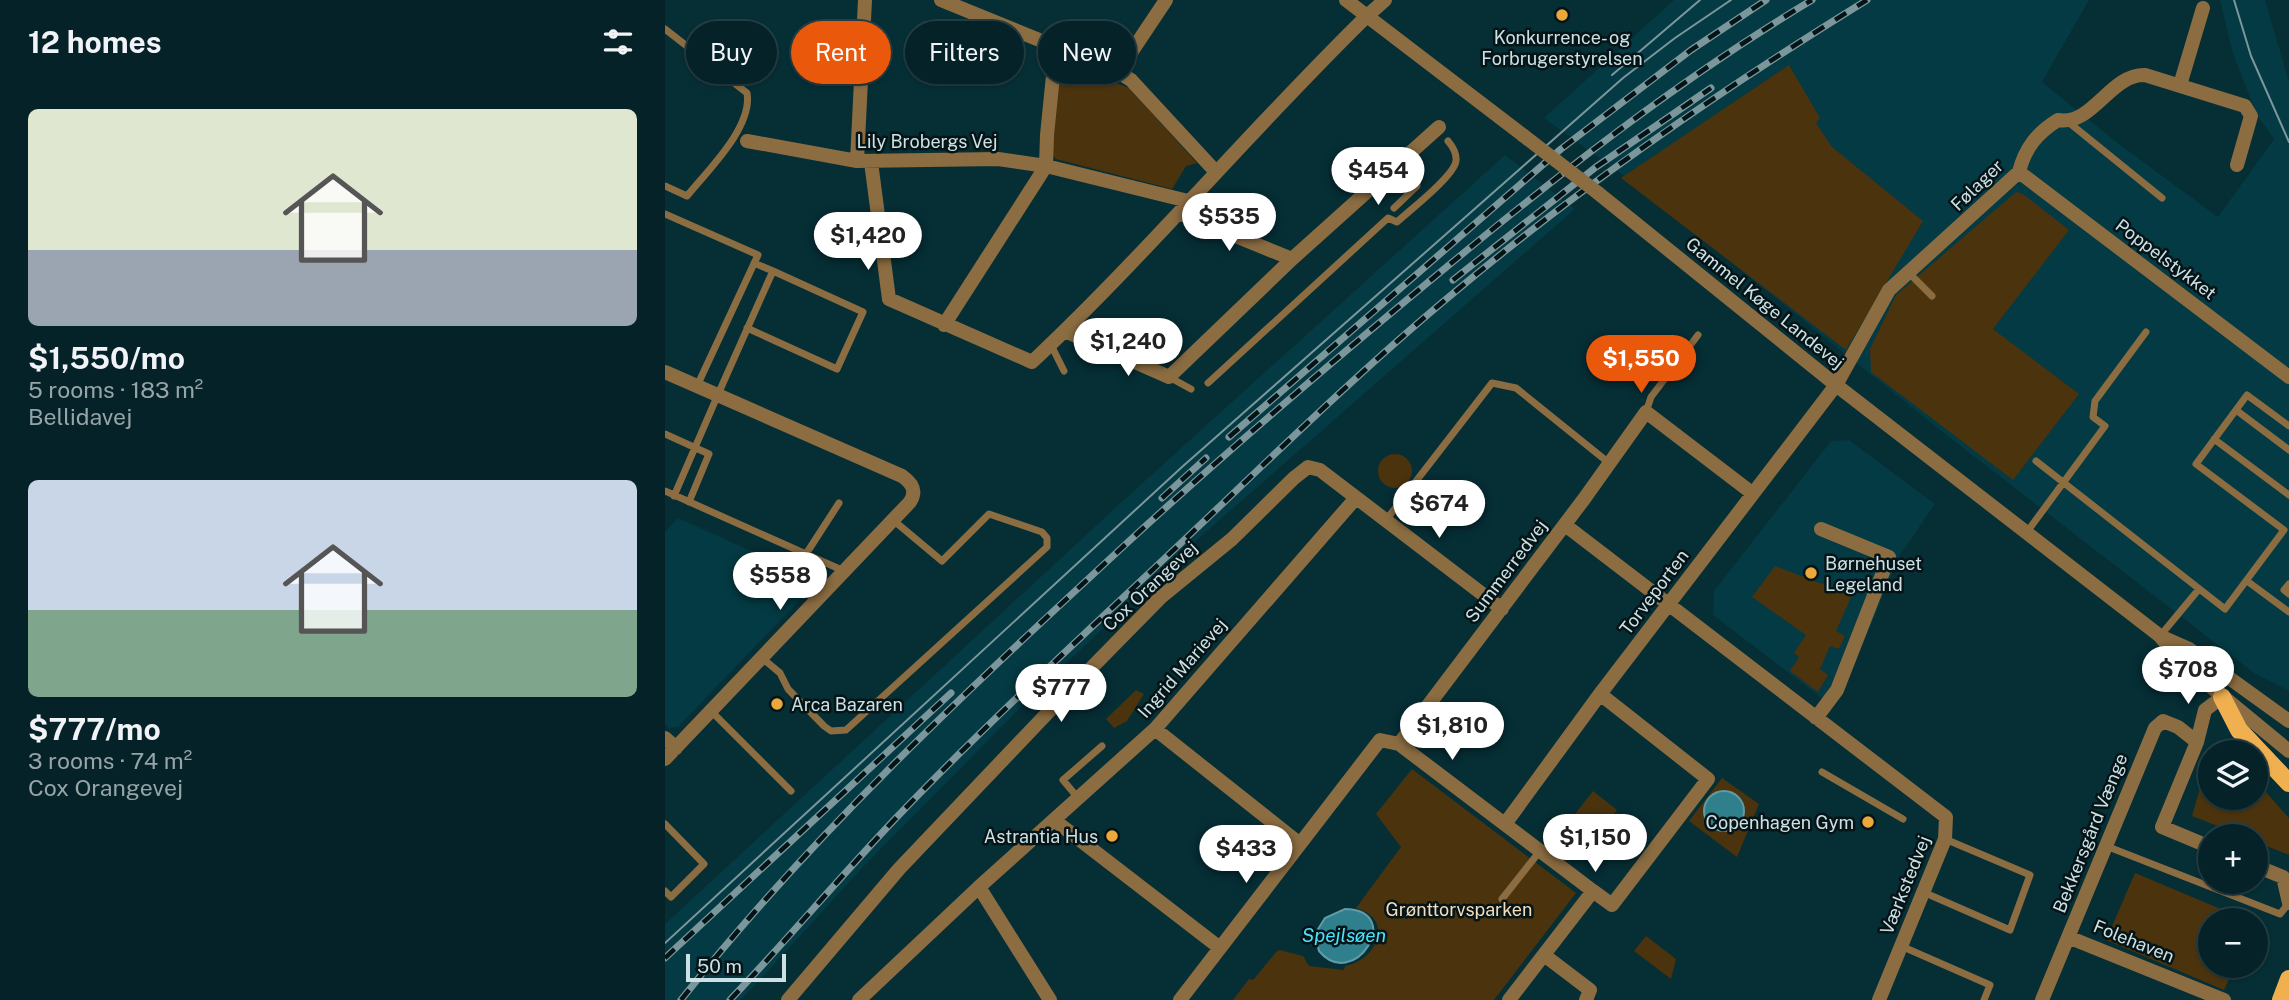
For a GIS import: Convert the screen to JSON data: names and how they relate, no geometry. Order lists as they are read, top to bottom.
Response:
{
  "streets": {
    "street": [
      "Lily Brobergs Vej",
      "Følager",
      "Poppelstykket",
      "Gammel Køge Landevej",
      "Summerredvej",
      "Cox Orangevej",
      "Torveporten",
      "Ingrid Marievej",
      "Bekkersgård Vænge",
      "Værkstedvej",
      "Folehaven"
    ]
  },
  "crossings": [
    ["Følager", "Poppelstykket"],
    ["Følager", "Gammel Køge Landevej"],
    ["Følager", "Torveporten"],
    ["Gammel Køge Landevej", "Torveporten"],
    ["Summerredvej", "Torveporten"],
    ["Summerredvej", "Værkstedvej"],
    ["Cox Orangevej", "Ingrid Marievej"],
    ["Torveporten", "Værkstedvej"],
    ["Bekkersgård Vænge", "Folehaven"]
  ],
  "water": ["Spejlsøen"],
  "parks": ["Grønttorvsparken"],
  "places": [
    "Konkurrence- og Forbrugerstyrelsen",
    "Børnehuset Legeland",
    "Arca Bazaren",
    "Copenhagen Gym",
    "Astrantia Hus"
  ],
  "scale_bar": "50 m",
  "page": {
    "heading": "12 homes",
    "chip": [
      "Buy",
      "Rent",
      "Filters",
      "New"
    ],
    "list": [
      {
        "name": "$1,550/mo",
        "note": "5 rooms · 183 m² · Bellidavej"
      },
      {
        "name": "$777/mo",
        "note": "3 rooms · 74 m² · Cox Orangevej"
      }
    ],
    "price": [
      "$454",
      "$535",
      "$1,420",
      "$1,240",
      "$1,550",
      "$674",
      "$558",
      "$708",
      "$777",
      "$1,810",
      "$1,150",
      "$433"
    ],
    "map_buttons": ["+", "−"],
    "scale": "50 m"
  }
}
